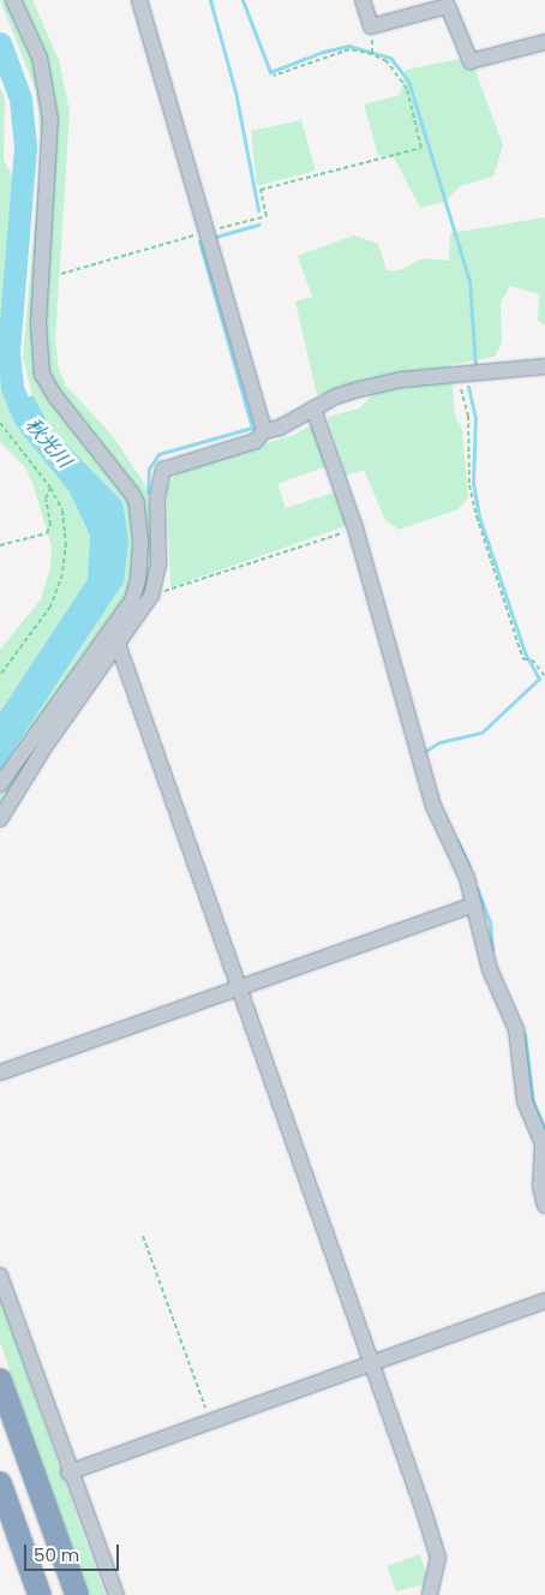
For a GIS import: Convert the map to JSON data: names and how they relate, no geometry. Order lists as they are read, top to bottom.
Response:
{
  "water": ["秋光川"],
  "scale_bar": "50 m"
}
